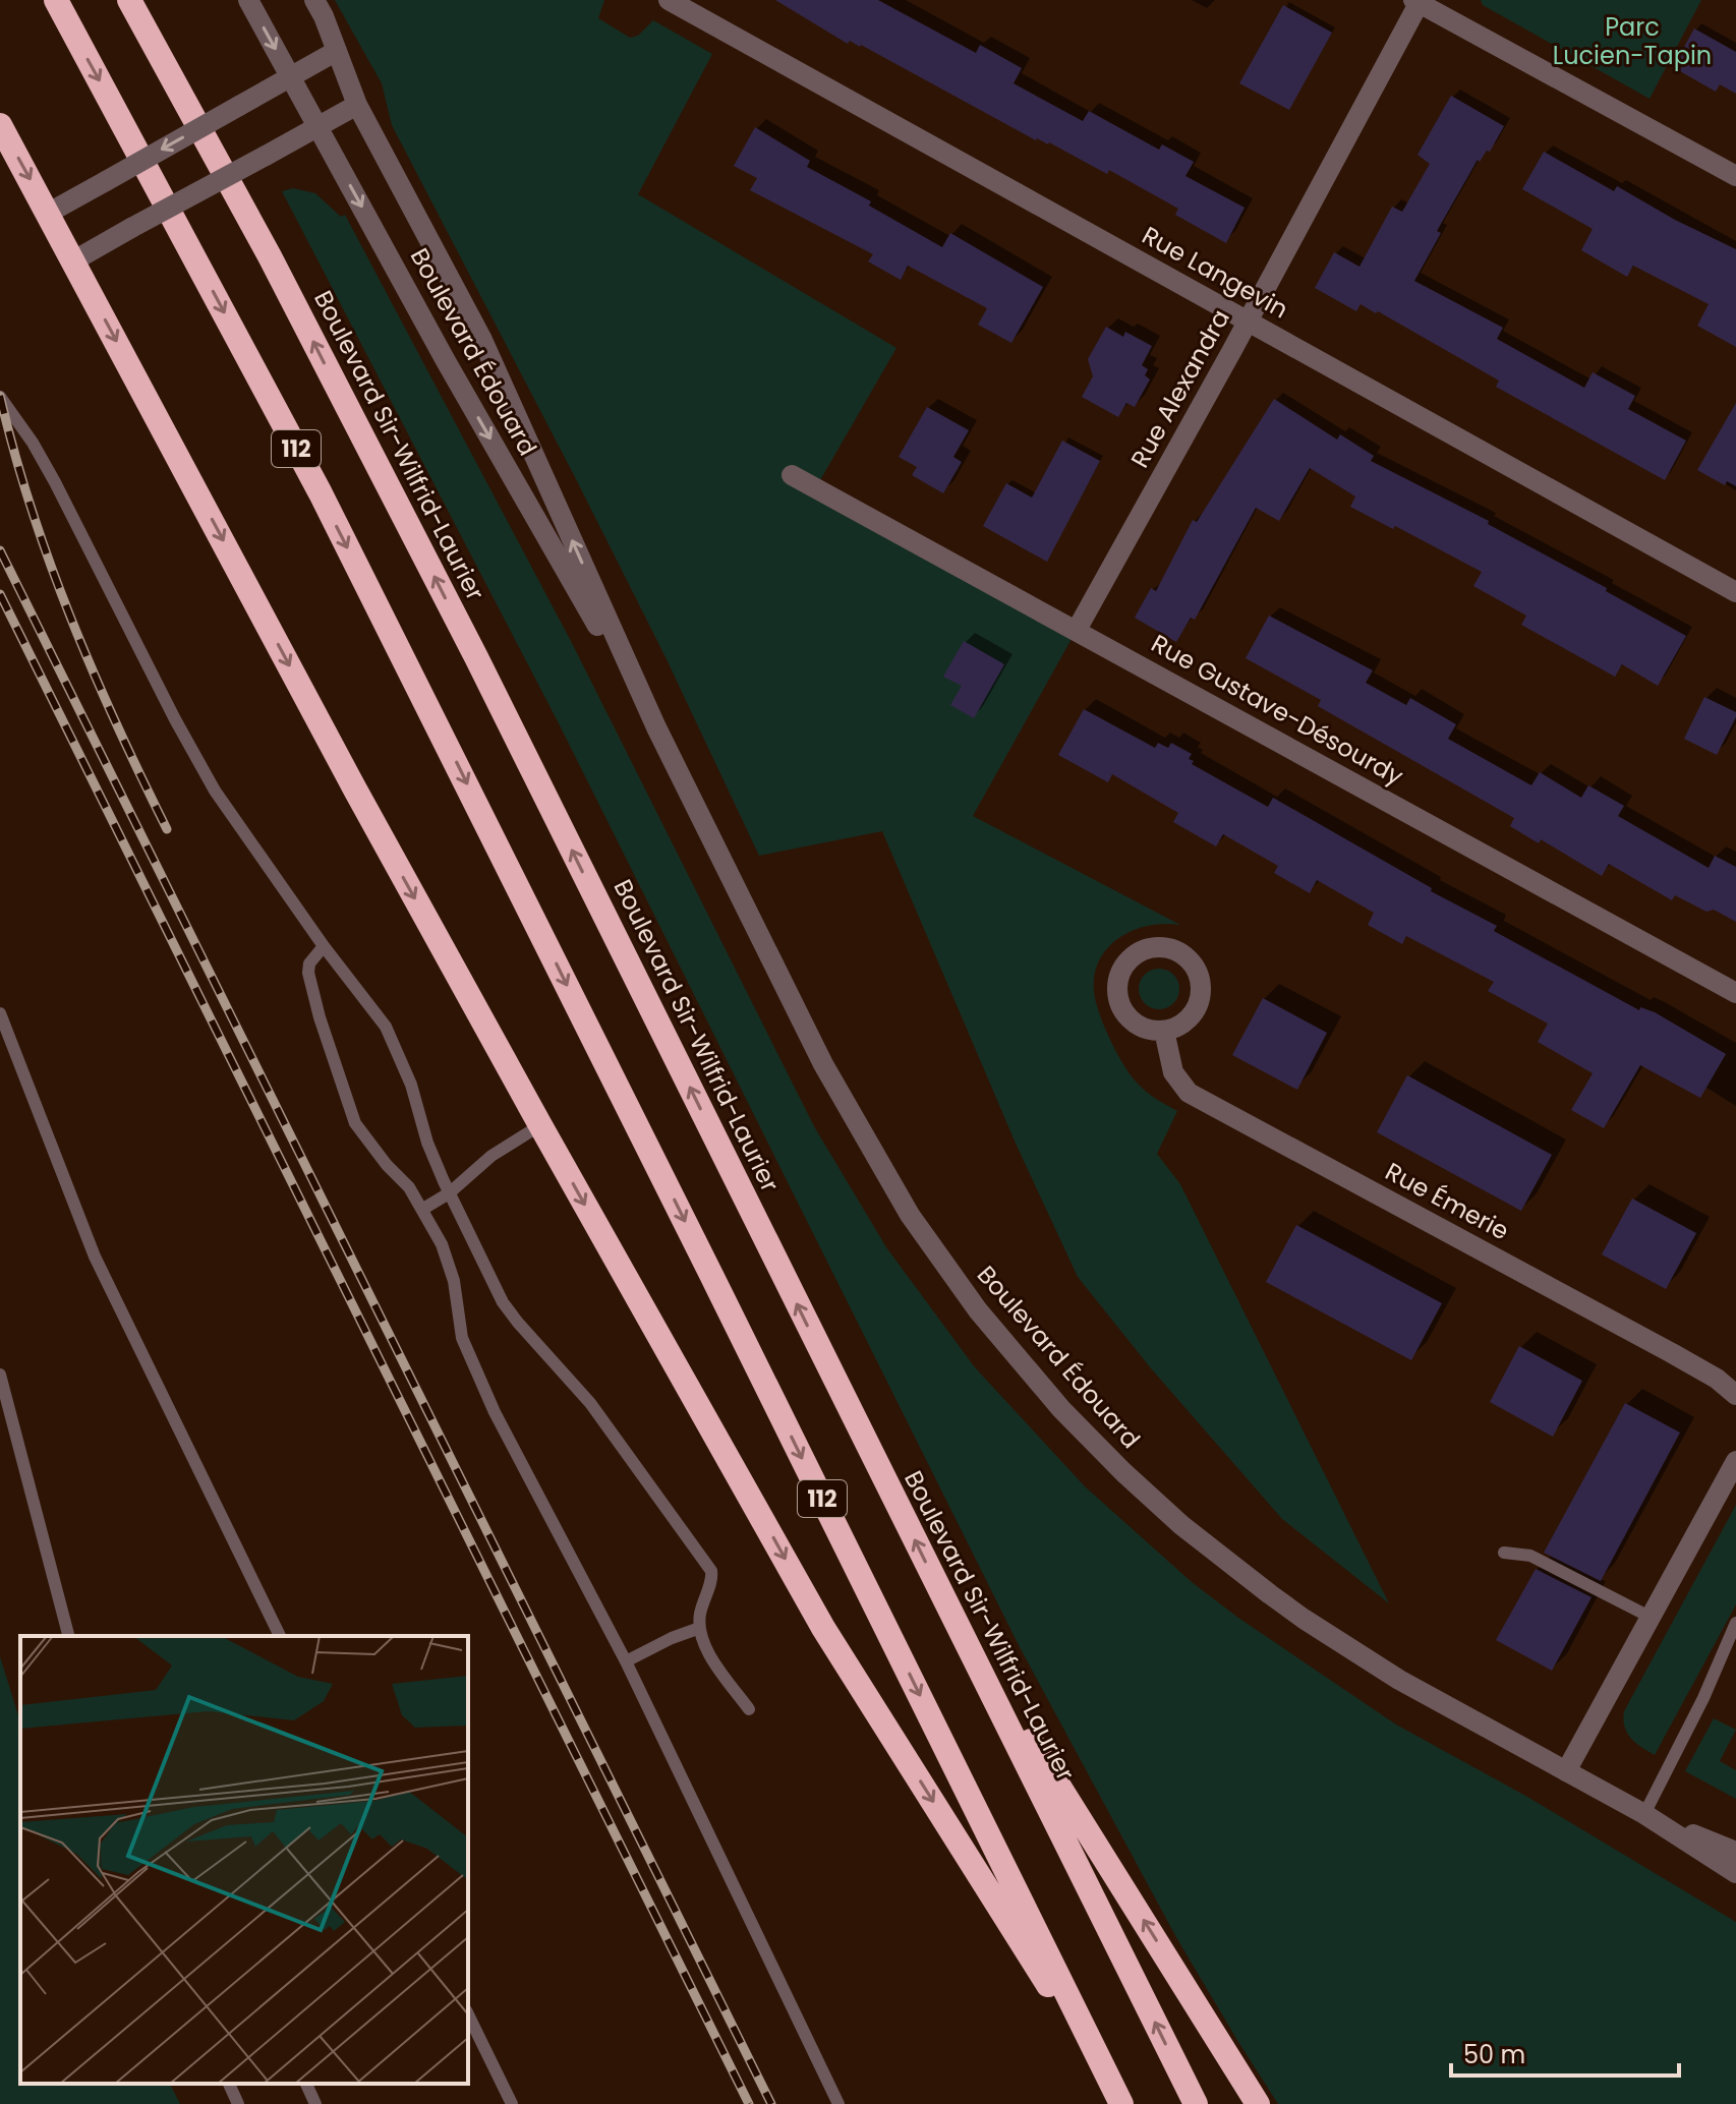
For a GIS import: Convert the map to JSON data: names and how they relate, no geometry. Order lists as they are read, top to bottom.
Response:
{
  "streets": {
    "highway": ["Boulevard Sir-Wilfrid-Laurier", "112"],
    "street": [
      "Rue Langevin",
      "Boulevard Édouard",
      "Rue Alexandra",
      "Rue Gustave-Désourdy",
      "Rue Émerie"
    ]
  },
  "crossings": [
    ["Rue Langevin", "Rue Alexandra"],
    ["Rue Alexandra", "Rue Gustave-Désourdy"]
  ],
  "parks": ["Parc Lucien-Tapin"],
  "scale_bar": "50 m"
}
